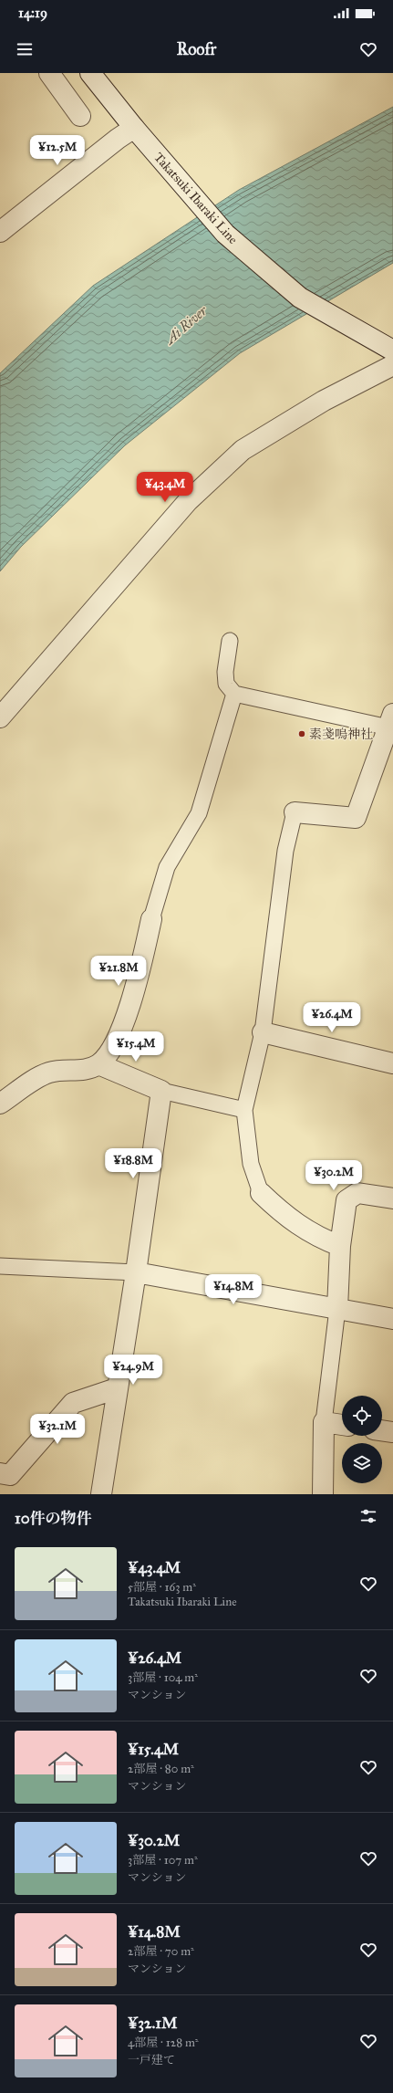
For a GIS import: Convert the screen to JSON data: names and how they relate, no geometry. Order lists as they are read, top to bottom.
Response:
{
  "streets": {
    "street": ["Takatsuki Ibaraki Line"]
  },
  "water": ["Ai River"],
  "places": ["素戔嗚神社"],
  "page": {
    "status": "14:19",
    "header": "Roofr",
    "price": [
      "¥12.5M",
      "¥43.4M",
      "¥21.8M",
      "¥26.4M",
      "¥15.4M",
      "¥18.8M",
      "¥30.2M",
      "¥14.8M",
      "¥24.9M",
      "¥32.1M"
    ],
    "heading": "10件の物件",
    "list": [
      {
        "name": "¥43.4M",
        "note": "5部屋 · 163 m² · Takatsuki Ibaraki Line"
      },
      {
        "name": "¥26.4M",
        "note": "3部屋 · 104 m² · マンション"
      },
      {
        "name": "¥15.4M",
        "note": "2部屋 · 80 m² · マンション"
      },
      {
        "name": "¥30.2M",
        "note": "3部屋 · 107 m² · マンション"
      },
      {
        "name": "¥14.8M",
        "note": "2部屋 · 70 m² · マンション"
      },
      {
        "name": "¥32.1M",
        "note": "4部屋 · 128 m² · 一戸建て"
      }
    ]
  }
}
